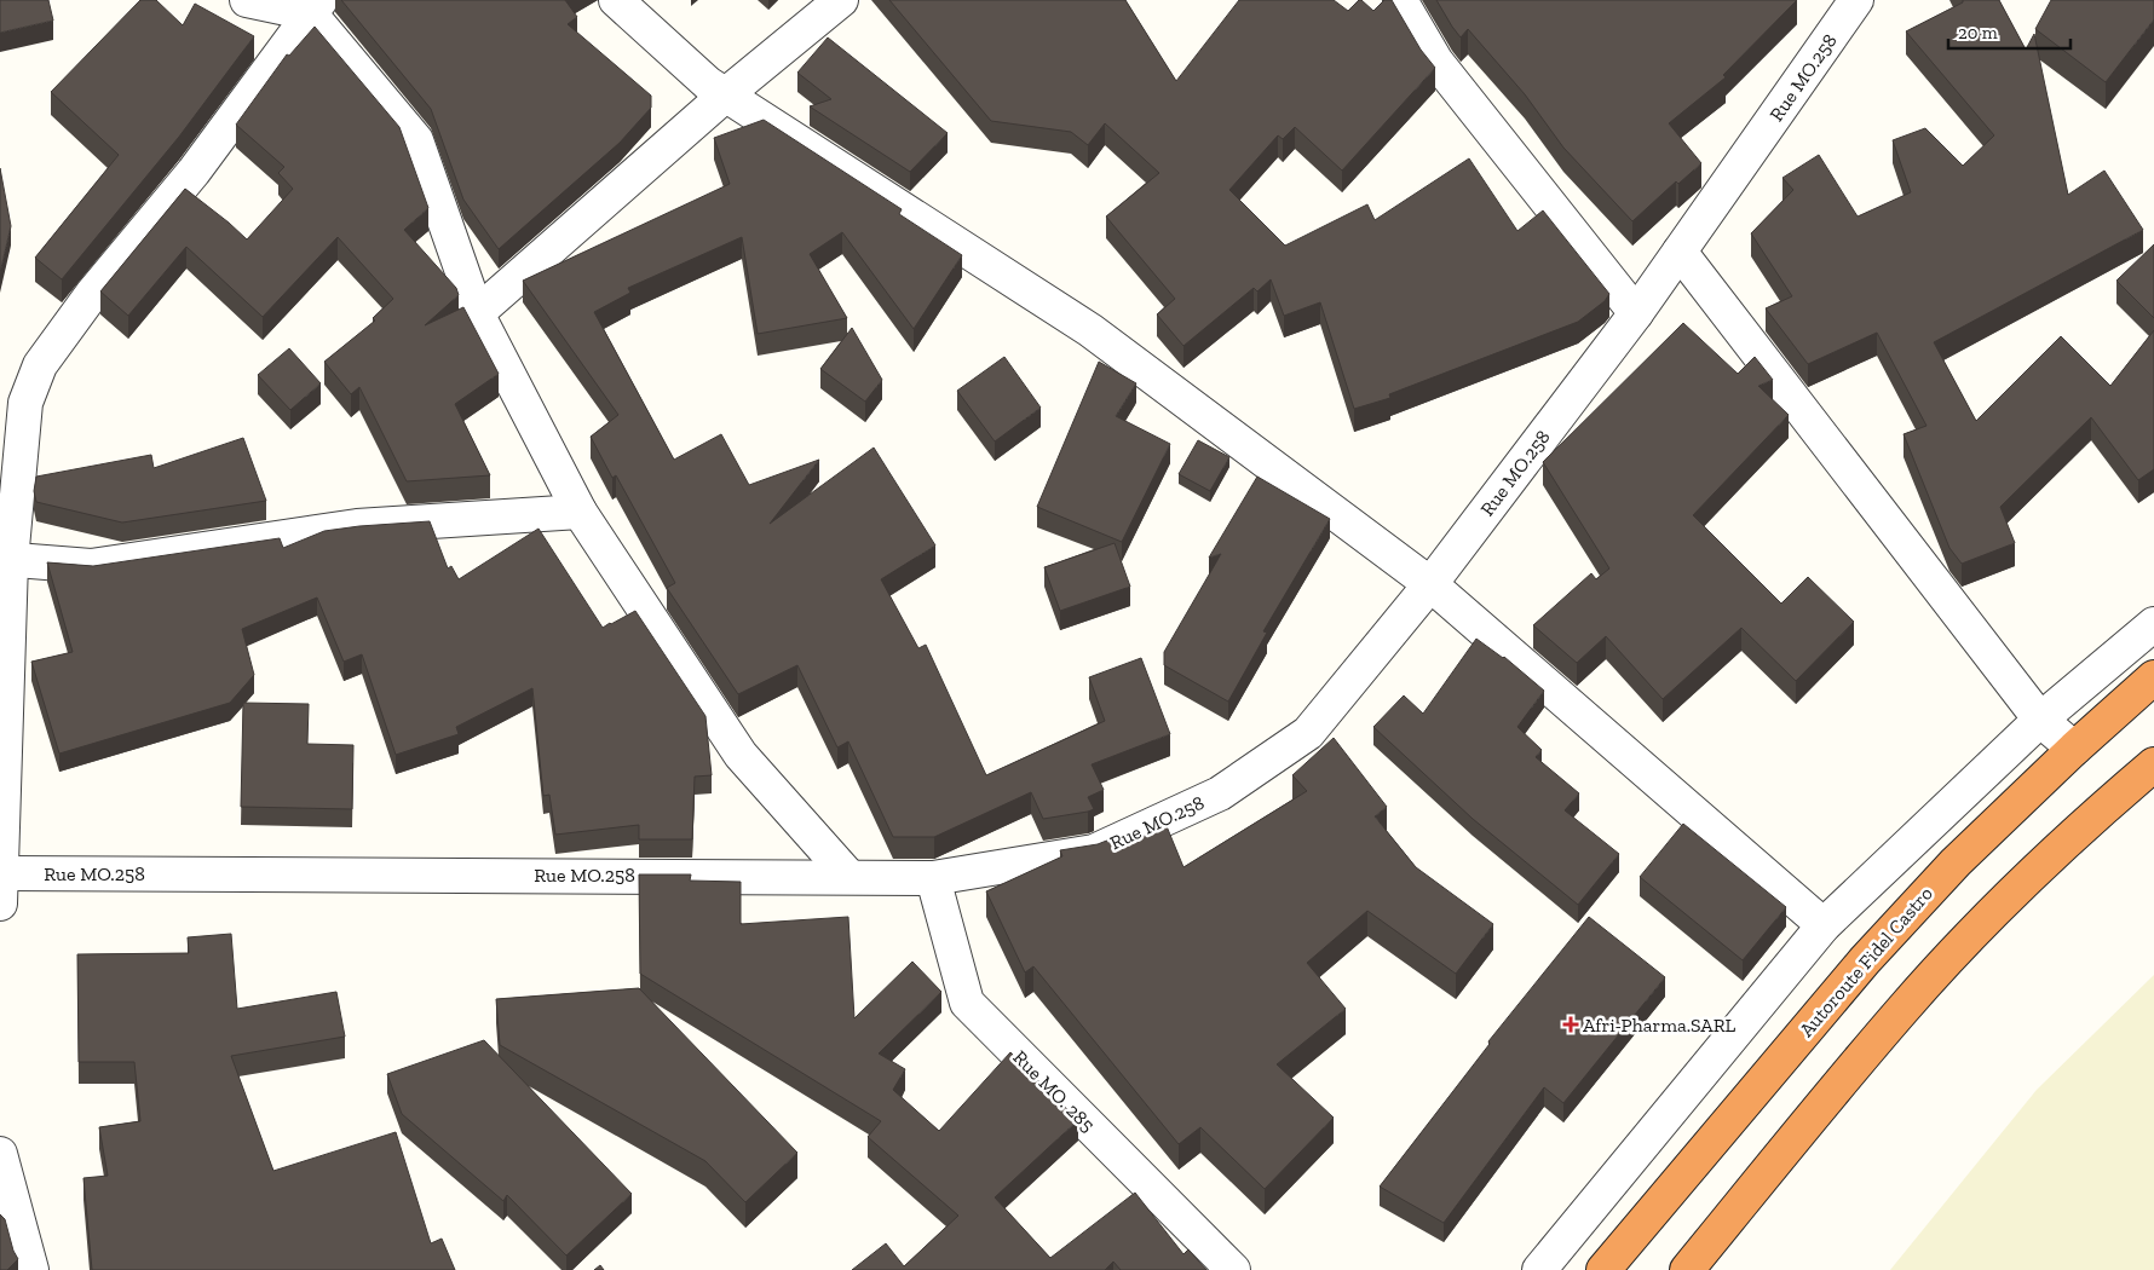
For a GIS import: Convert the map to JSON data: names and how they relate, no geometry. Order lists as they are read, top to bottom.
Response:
{
  "streets": {
    "highway": ["Autoroute Fidel Castro"],
    "street": ["Rue MO.258", "Rue MO. 285"]
  },
  "crossings": [
    ["Rue MO.258", "Rue MO. 285"]
  ],
  "places": {
    "health": ["Afri-Pharma.SARL"]
  },
  "scale_bar": "20 m"
}
